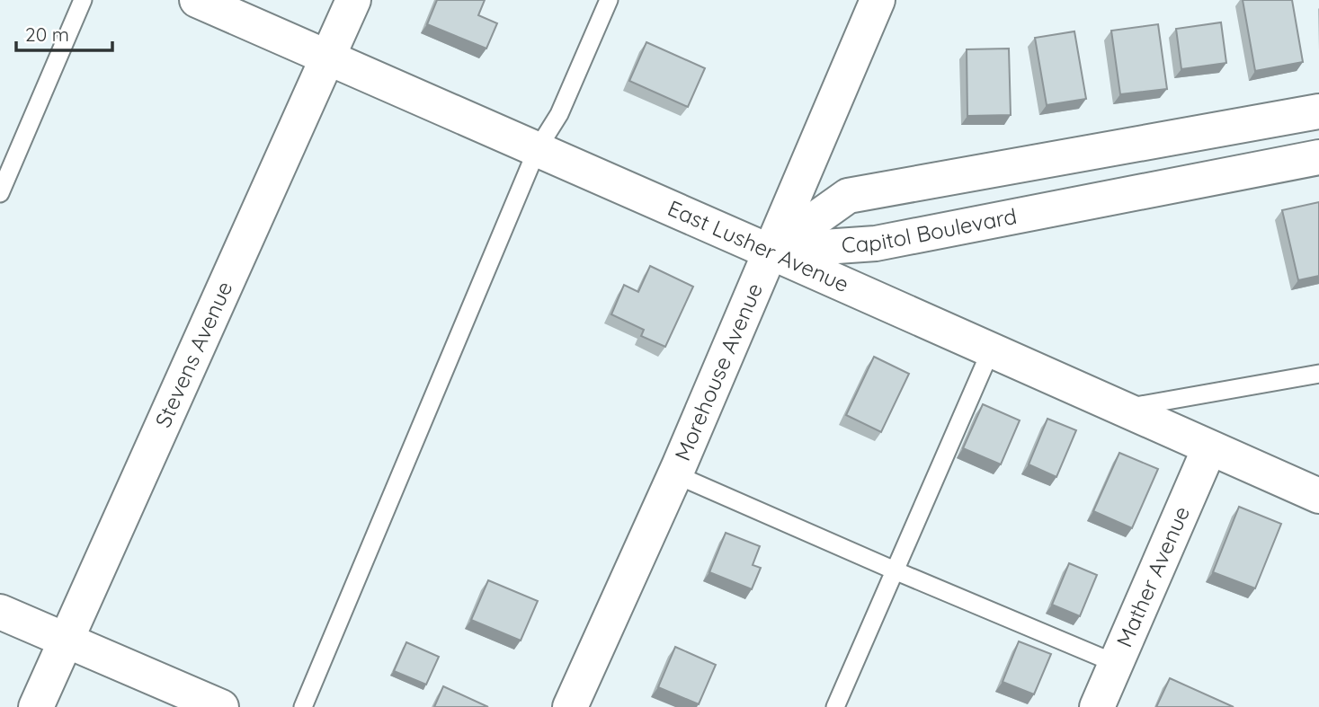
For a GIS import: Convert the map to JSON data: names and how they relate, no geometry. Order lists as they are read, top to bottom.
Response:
{
  "streets": {
    "street": [
      "Capitol Boulevard",
      "East Lusher Avenue",
      "Stevens Avenue",
      "Morehouse Avenue",
      "Mather Avenue"
    ]
  },
  "crossings": [
    ["Capitol Boulevard", "East Lusher Avenue"],
    ["Capitol Boulevard", "Morehouse Avenue"],
    ["East Lusher Avenue", "Stevens Avenue"],
    ["East Lusher Avenue", "Morehouse Avenue"],
    ["East Lusher Avenue", "Mather Avenue"]
  ],
  "scale_bar": "20 m"
}
